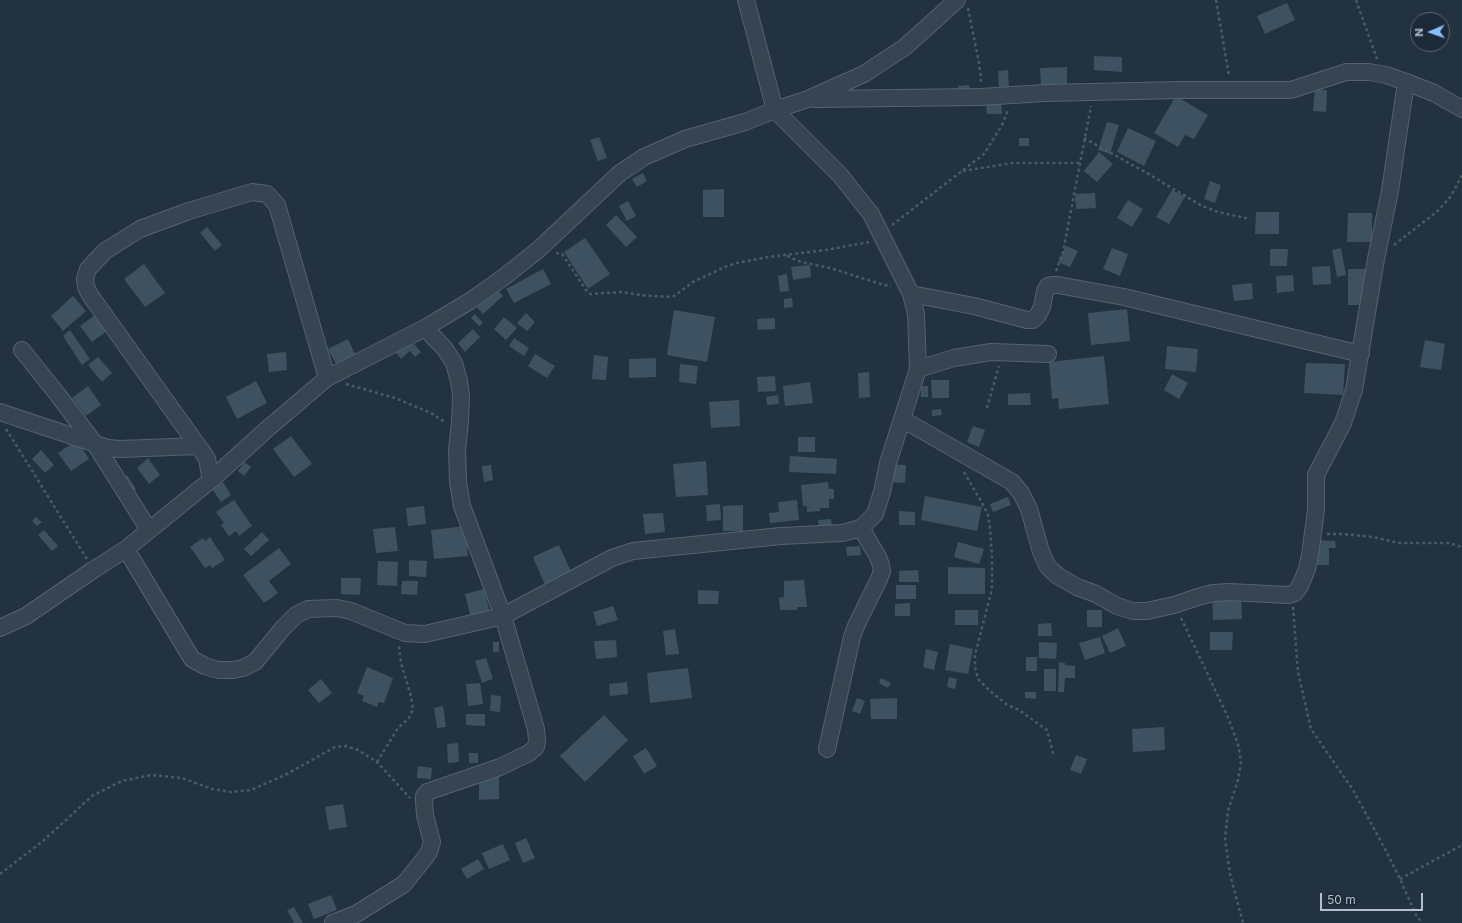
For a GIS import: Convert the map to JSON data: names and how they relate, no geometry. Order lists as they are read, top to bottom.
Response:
{
  "scale_bar": "50 m",
  "north": "left"
}
